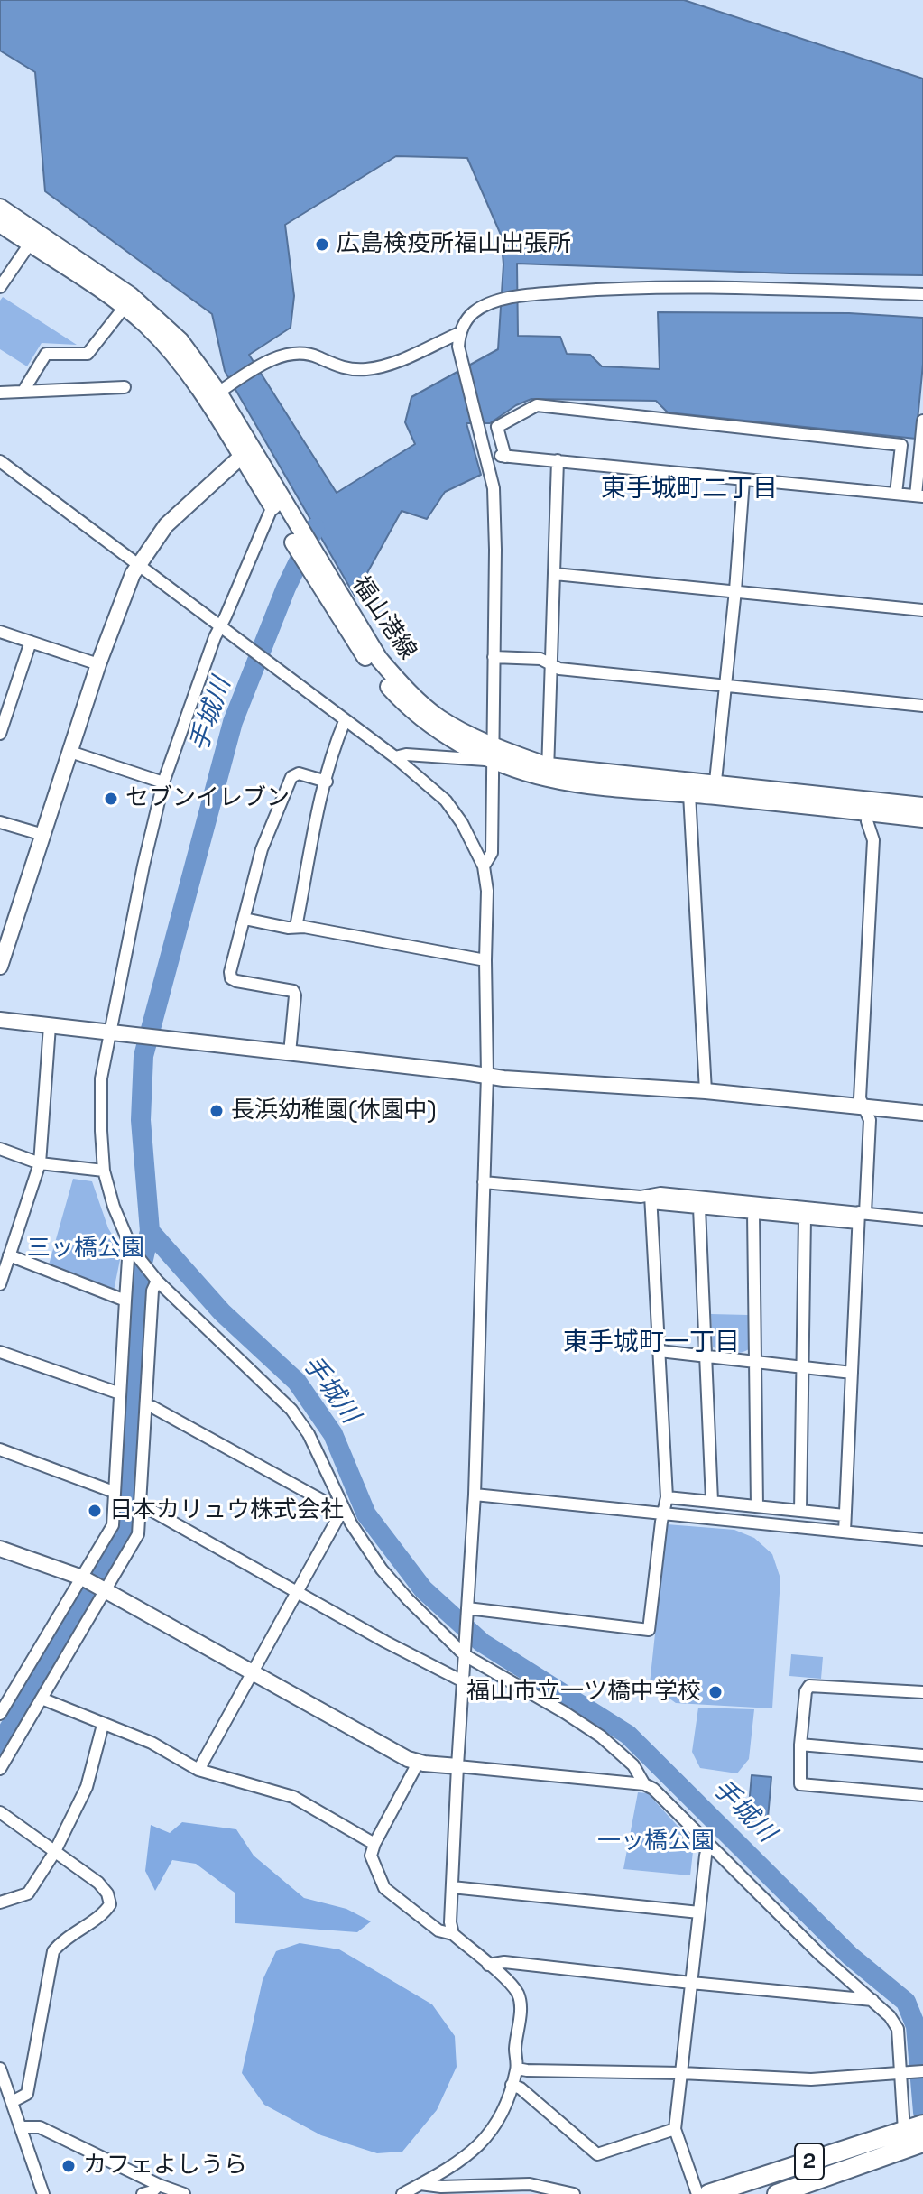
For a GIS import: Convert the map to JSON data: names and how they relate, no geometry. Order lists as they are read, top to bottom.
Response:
{
  "streets": {
    "highway": ["2"],
    "main road": ["福山港線"]
  },
  "districts": ["東手城町二丁目", "東手城町一丁目"],
  "water": ["手城川"],
  "parks": ["三ッ橋公園", "一ッ橋公園"],
  "places": [
    "広島検疫所福山出張所",
    "セブンイレブン",
    "長浜幼稚園(休園中)",
    "日本カリュウ株式会社",
    "福山市立一ツ橋中学校",
    "カフェよしうら"
  ]
}
